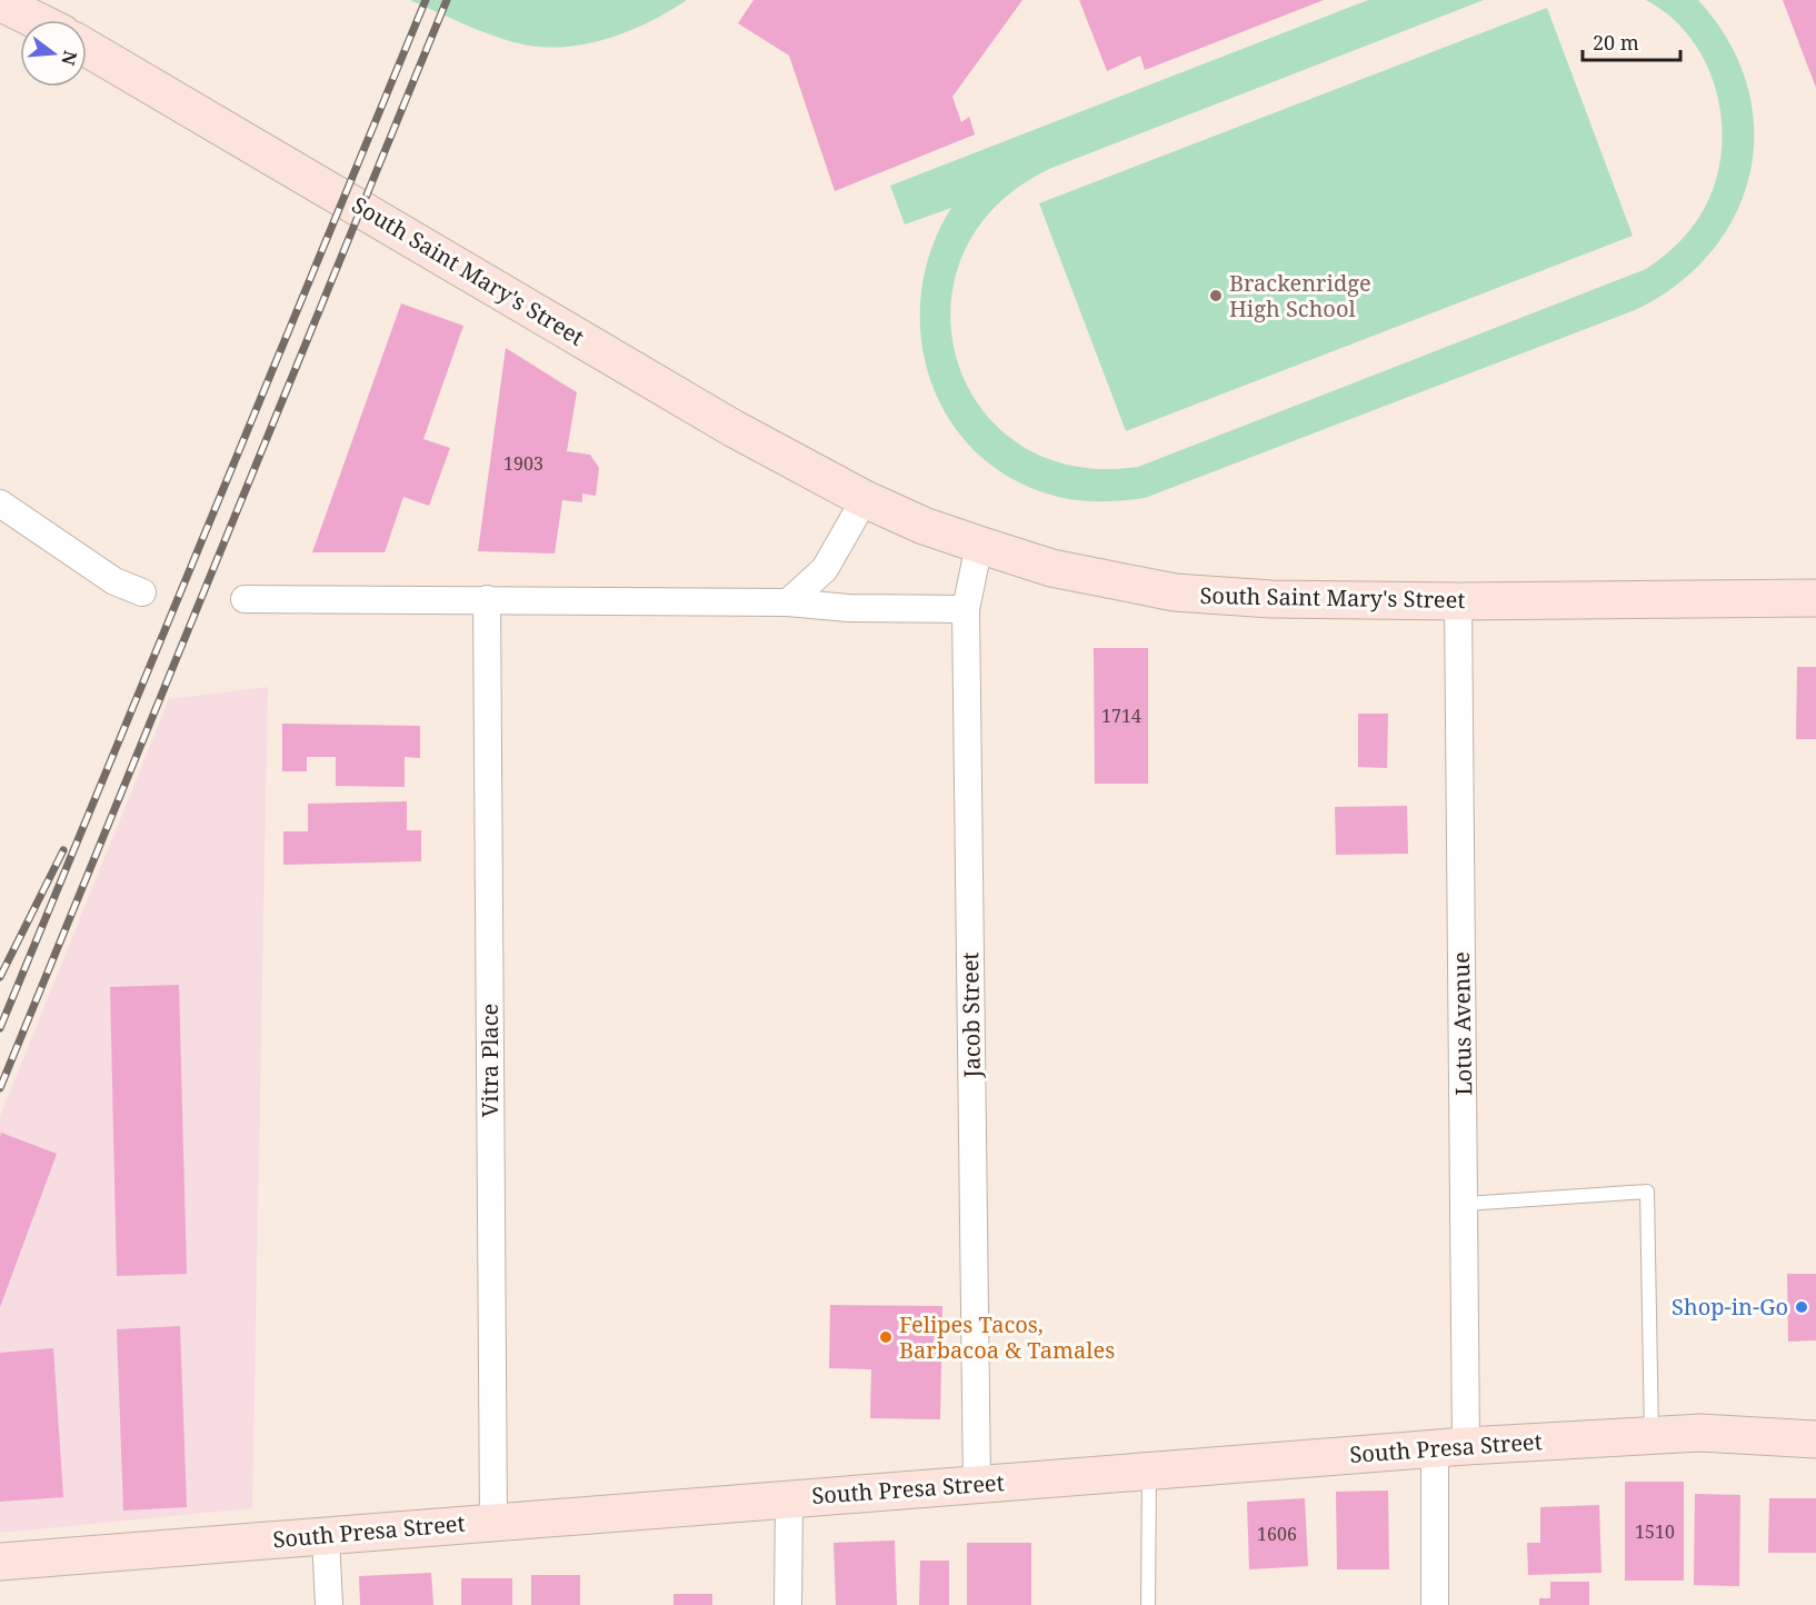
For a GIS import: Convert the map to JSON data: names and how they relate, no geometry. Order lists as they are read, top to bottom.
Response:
{
  "streets": {
    "main road": ["South Saint Mary's Street", "South Presa Street"],
    "street": ["Jacob Street", "Lotus Avenue", "Vitra Place"]
  },
  "crossings": [
    ["South Saint Mary's Street", "Jacob Street"],
    ["South Saint Mary's Street", "Lotus Avenue"],
    ["Jacob Street", "South Presa Street"],
    ["Lotus Avenue", "South Presa Street"],
    ["Vitra Place", "South Presa Street"]
  ],
  "places": ["Brackenridge High School", "Shop-in-Go", "Felipes Tacos, Barbacoa & Tamales"],
  "house_numbers": [
    "1903",
    "1714",
    "1510",
    "1606"
  ],
  "scale_bar": "20 m",
  "north": "right"
}
